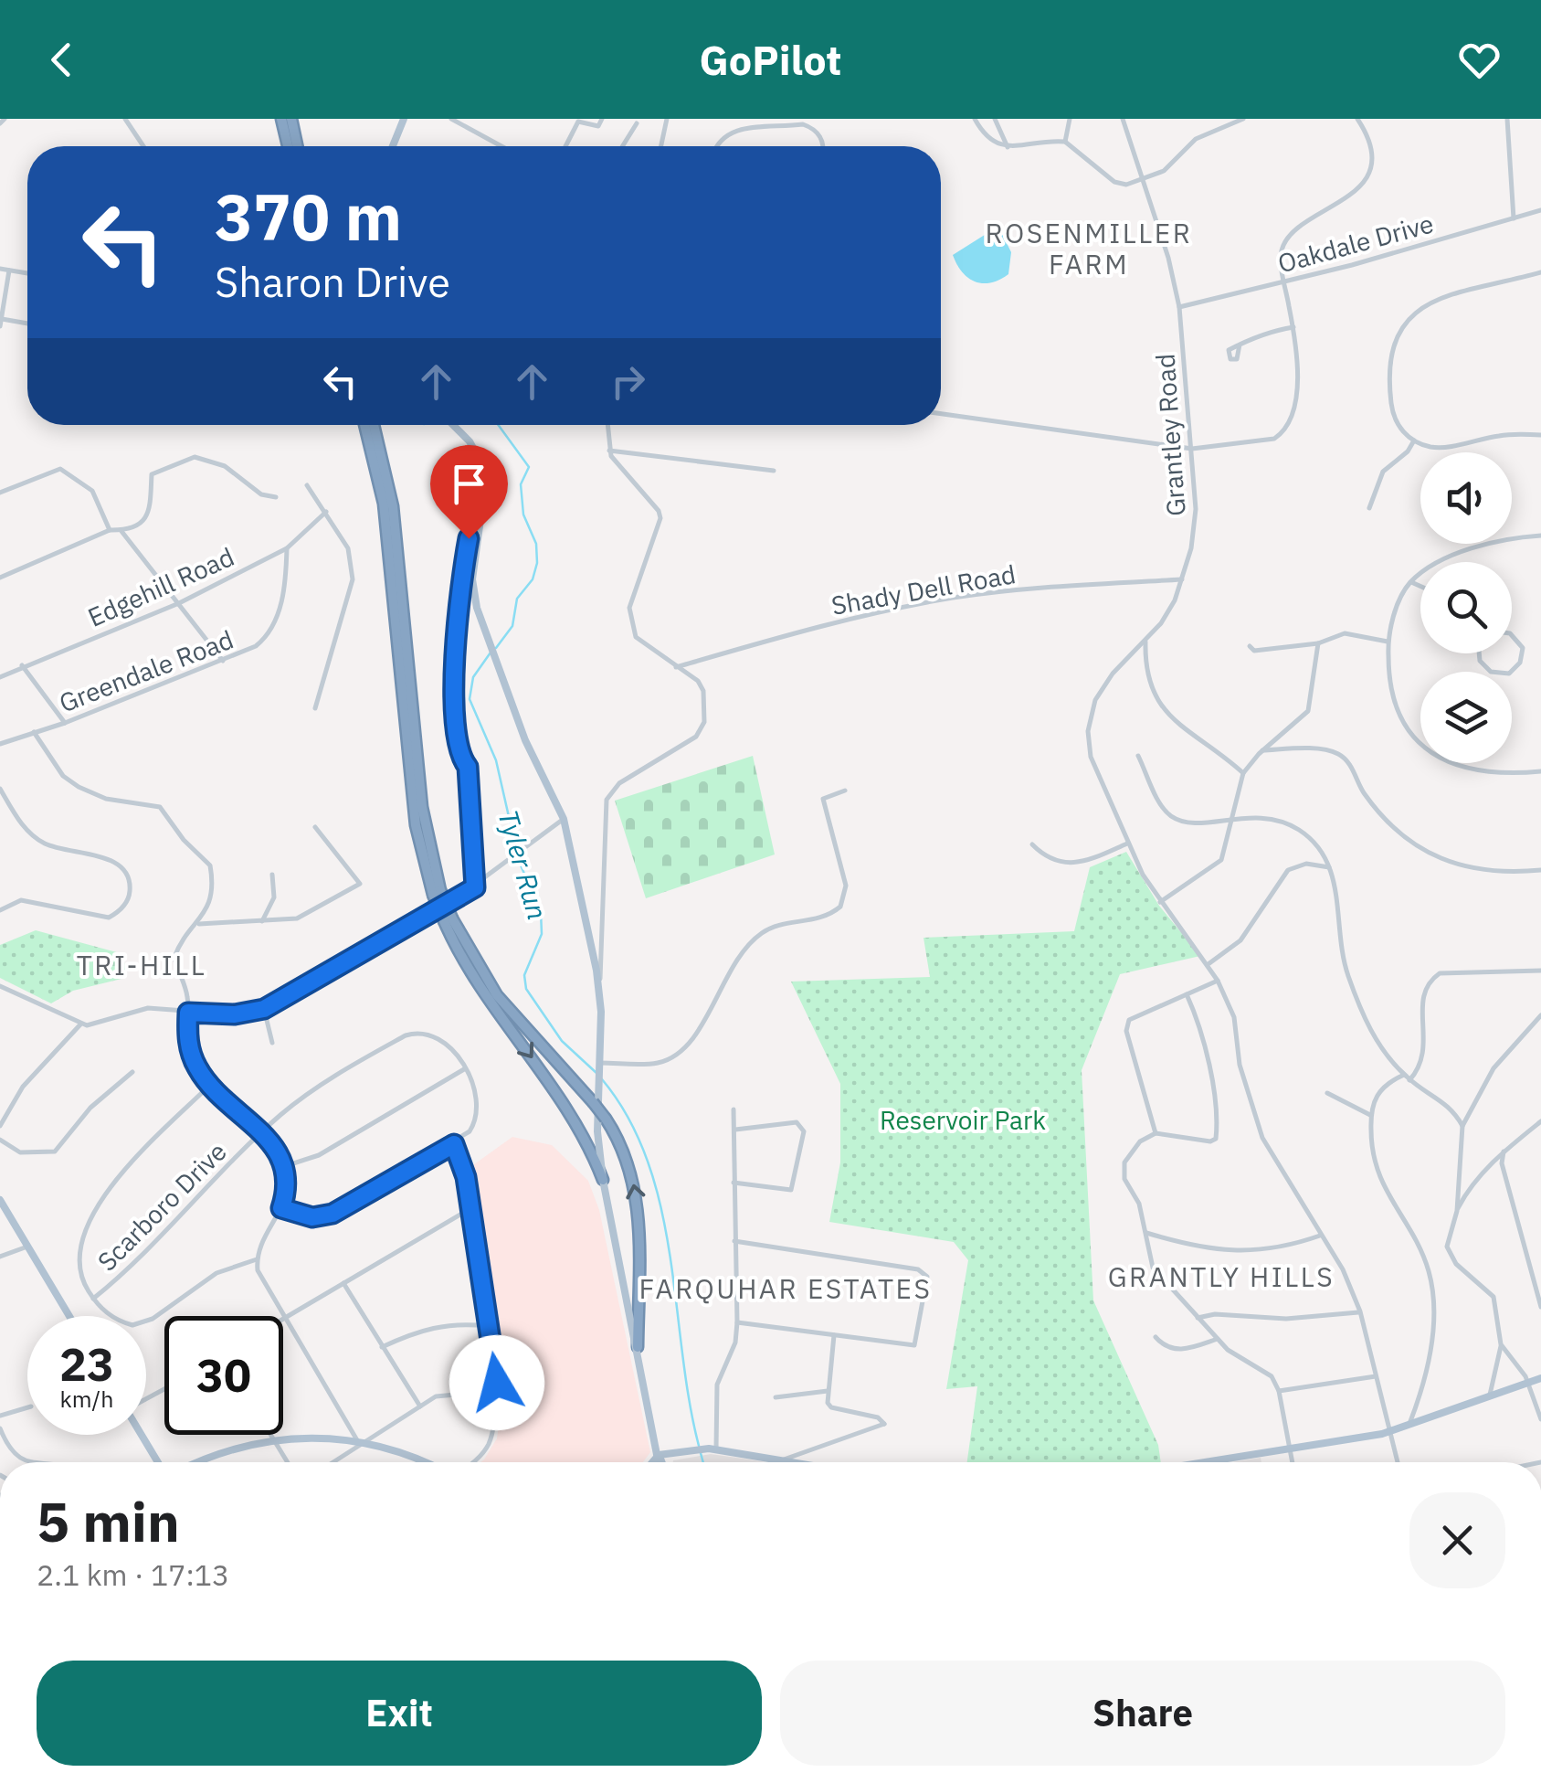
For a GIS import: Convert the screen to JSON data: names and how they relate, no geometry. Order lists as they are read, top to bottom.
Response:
{
  "streets": {
    "street": [
      "Oakdale Drive",
      "Grantley Road",
      "Edgehill Road",
      "Shady Dell Road",
      "Greendale Road",
      "Scarboro Drive"
    ]
  },
  "crossings": [
    ["Oakdale Drive", "Grantley Road"],
    ["Grantley Road", "Shady Dell Road"],
    ["Edgehill Road", "Greendale Road"]
  ],
  "districts": [
    "ROSENMILLER FARM",
    "TRI-HILL",
    "GRANTLY HILLS",
    "FARQUHAR ESTATES"
  ],
  "water": ["Tyler Run"],
  "parks": ["Reservoir Park"],
  "page": {
    "header": "GoPilot",
    "turn": ["370 m", "Sharon Drive"],
    "speed": "23 km/h",
    "limit": "30",
    "heading": ["5 min", "2.1 km · 17:13"],
    "buttons": ["Exit", "Share"]
  }
}
